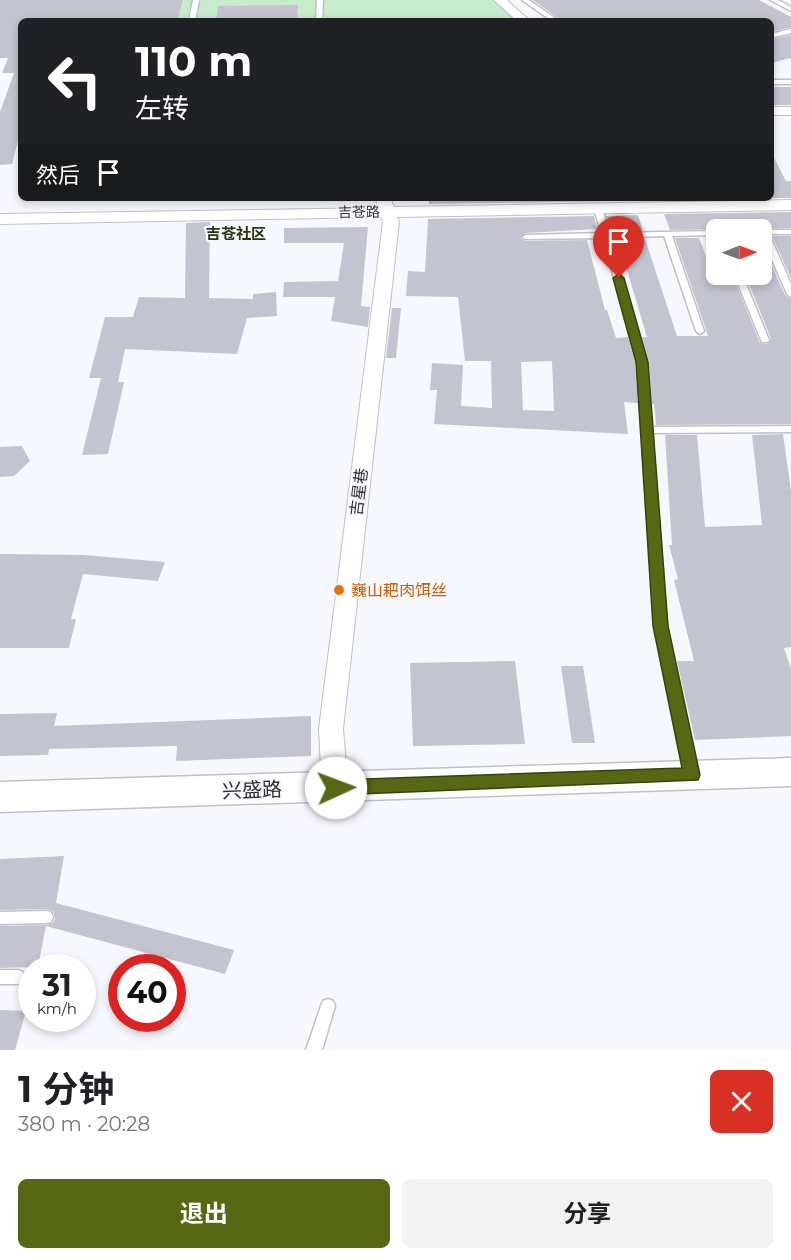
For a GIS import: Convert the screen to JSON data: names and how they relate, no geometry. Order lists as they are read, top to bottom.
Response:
{
  "streets": {
    "street": ["吉苍路", "吉星巷", "兴盛路"]
  },
  "crossings": [
    ["吉苍路", "吉星巷"],
    ["吉星巷", "兴盛路"]
  ],
  "districts": ["吉苍社区"],
  "places": ["巍山耙肉饵丝"],
  "north": "right",
  "page": {
    "turn": ["110 m", "左转"],
    "then": "然后",
    "speed": "31 km/h",
    "limit": "40",
    "heading": ["1 分钟", "380 m · 20:28"],
    "buttons": ["退出", "分享"]
  }
}
